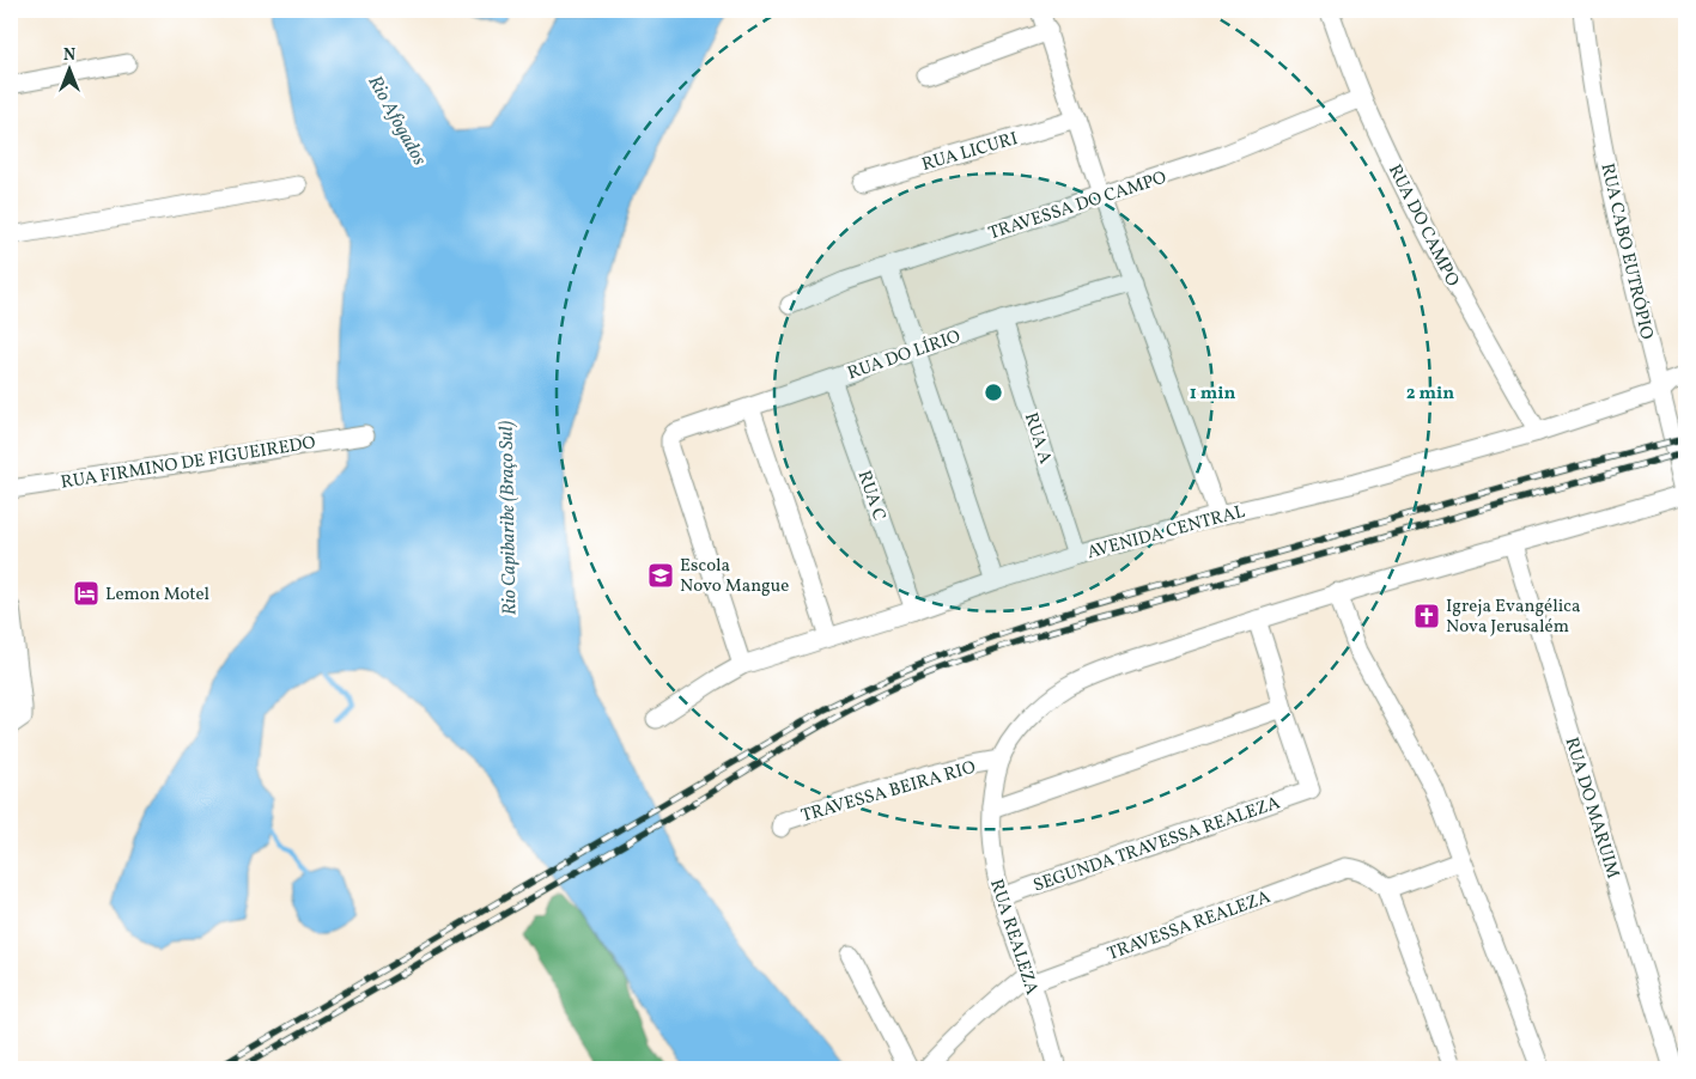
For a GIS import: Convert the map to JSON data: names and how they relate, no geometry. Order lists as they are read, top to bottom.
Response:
{
  "streets": {
    "street": [
      "RUA LICURI",
      "TRAVESSA DO CAMPO",
      "RUA DO CAMPO",
      "RUA CABO EUTRÓPIO",
      "RUA DO LÍRIO",
      "RUA A",
      "RUA FIRMINO DE FIGUEIREDO",
      "RUA C",
      "AVENIDA CENTRAL",
      "TRAVESSA BEIRA RIO",
      "RUA DO MARUIM",
      "SEGUNDA TRAVESSA REALEZA",
      "TRAVESSA REALEZA",
      "RUA REALEZA"
    ]
  },
  "crossings": [
    ["TRAVESSA DO CAMPO", "RUA DO CAMPO"],
    ["RUA DO CAMPO", "AVENIDA CENTRAL"],
    ["RUA CABO EUTRÓPIO", "AVENIDA CENTRAL"],
    ["RUA DO LÍRIO", "RUA A"],
    ["RUA DO LÍRIO", "RUA C"],
    ["RUA DO LÍRIO", "AVENIDA CENTRAL"],
    ["RUA A", "AVENIDA CENTRAL"],
    ["RUA C", "AVENIDA CENTRAL"],
    ["TRAVESSA BEIRA RIO", "RUA REALEZA"],
    ["SEGUNDA TRAVESSA REALEZA", "RUA REALEZA"],
    ["TRAVESSA REALEZA", "RUA REALEZA"]
  ],
  "water": ["Rio Afogados", "Rio Capibaribe (Braço Sul)"],
  "places": {
    "school or university": ["Escola Novo Mangue"],
    "hotel": ["Lemon Motel"],
    "church": ["Igreja Evangélica Nova Jerusalém"]
  },
  "north": "top",
  "rings": ["1 min", "2 min"]
}
